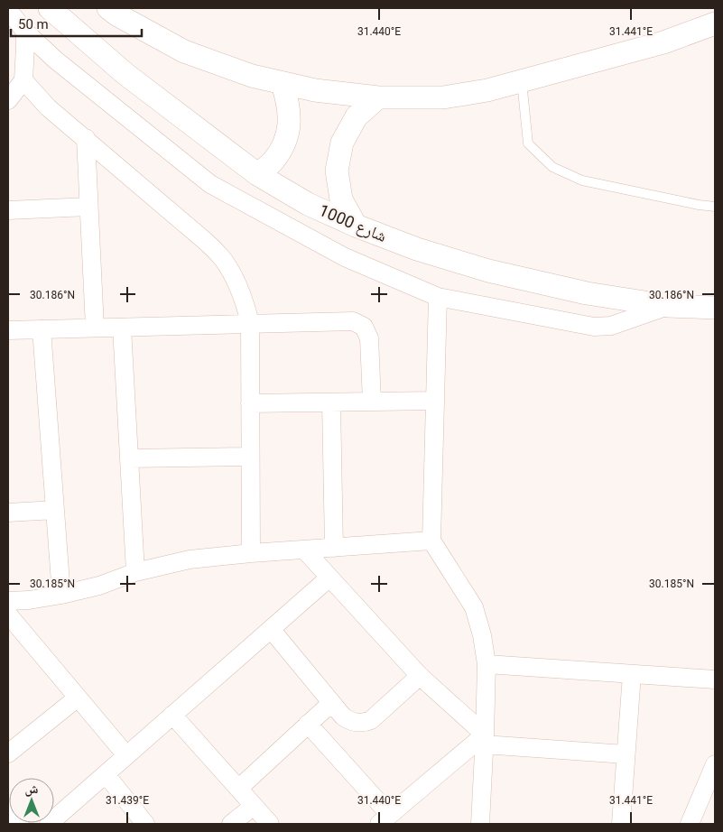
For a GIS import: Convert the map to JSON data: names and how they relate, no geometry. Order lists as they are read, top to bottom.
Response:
{
  "streets": {
    "street": ["شارع 1000"]
  },
  "scale_bar": "50 m",
  "north": "top",
  "coordinates": [
    "31.440°E",
    "31.441°E",
    "30.186°N",
    "30.185°N",
    "31.439°E"
  ]
}
